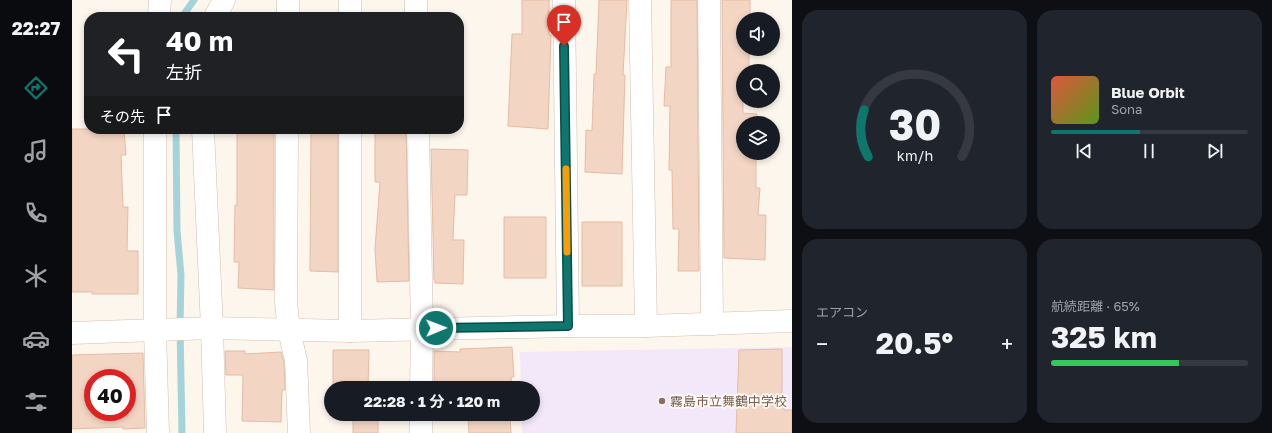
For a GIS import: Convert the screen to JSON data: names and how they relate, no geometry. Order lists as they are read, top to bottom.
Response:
{
  "places": ["霧島市立舞鶴中学校"],
  "page": {
    "tabs": "22:27",
    "turn": ["40 m", "左折"],
    "song": ["Blue Orbit", "Sona"],
    "then": "その先",
    "tile": [
      "エアコン",
      ["航続距離 · 65%", "325 km"]
    ],
    "heat": ["−", "20.5°", "+"],
    "limit": "40",
    "trip": "22:28 · 1 分 · 120 m",
    "gauge": ["30", "km/h"]
  }
}
